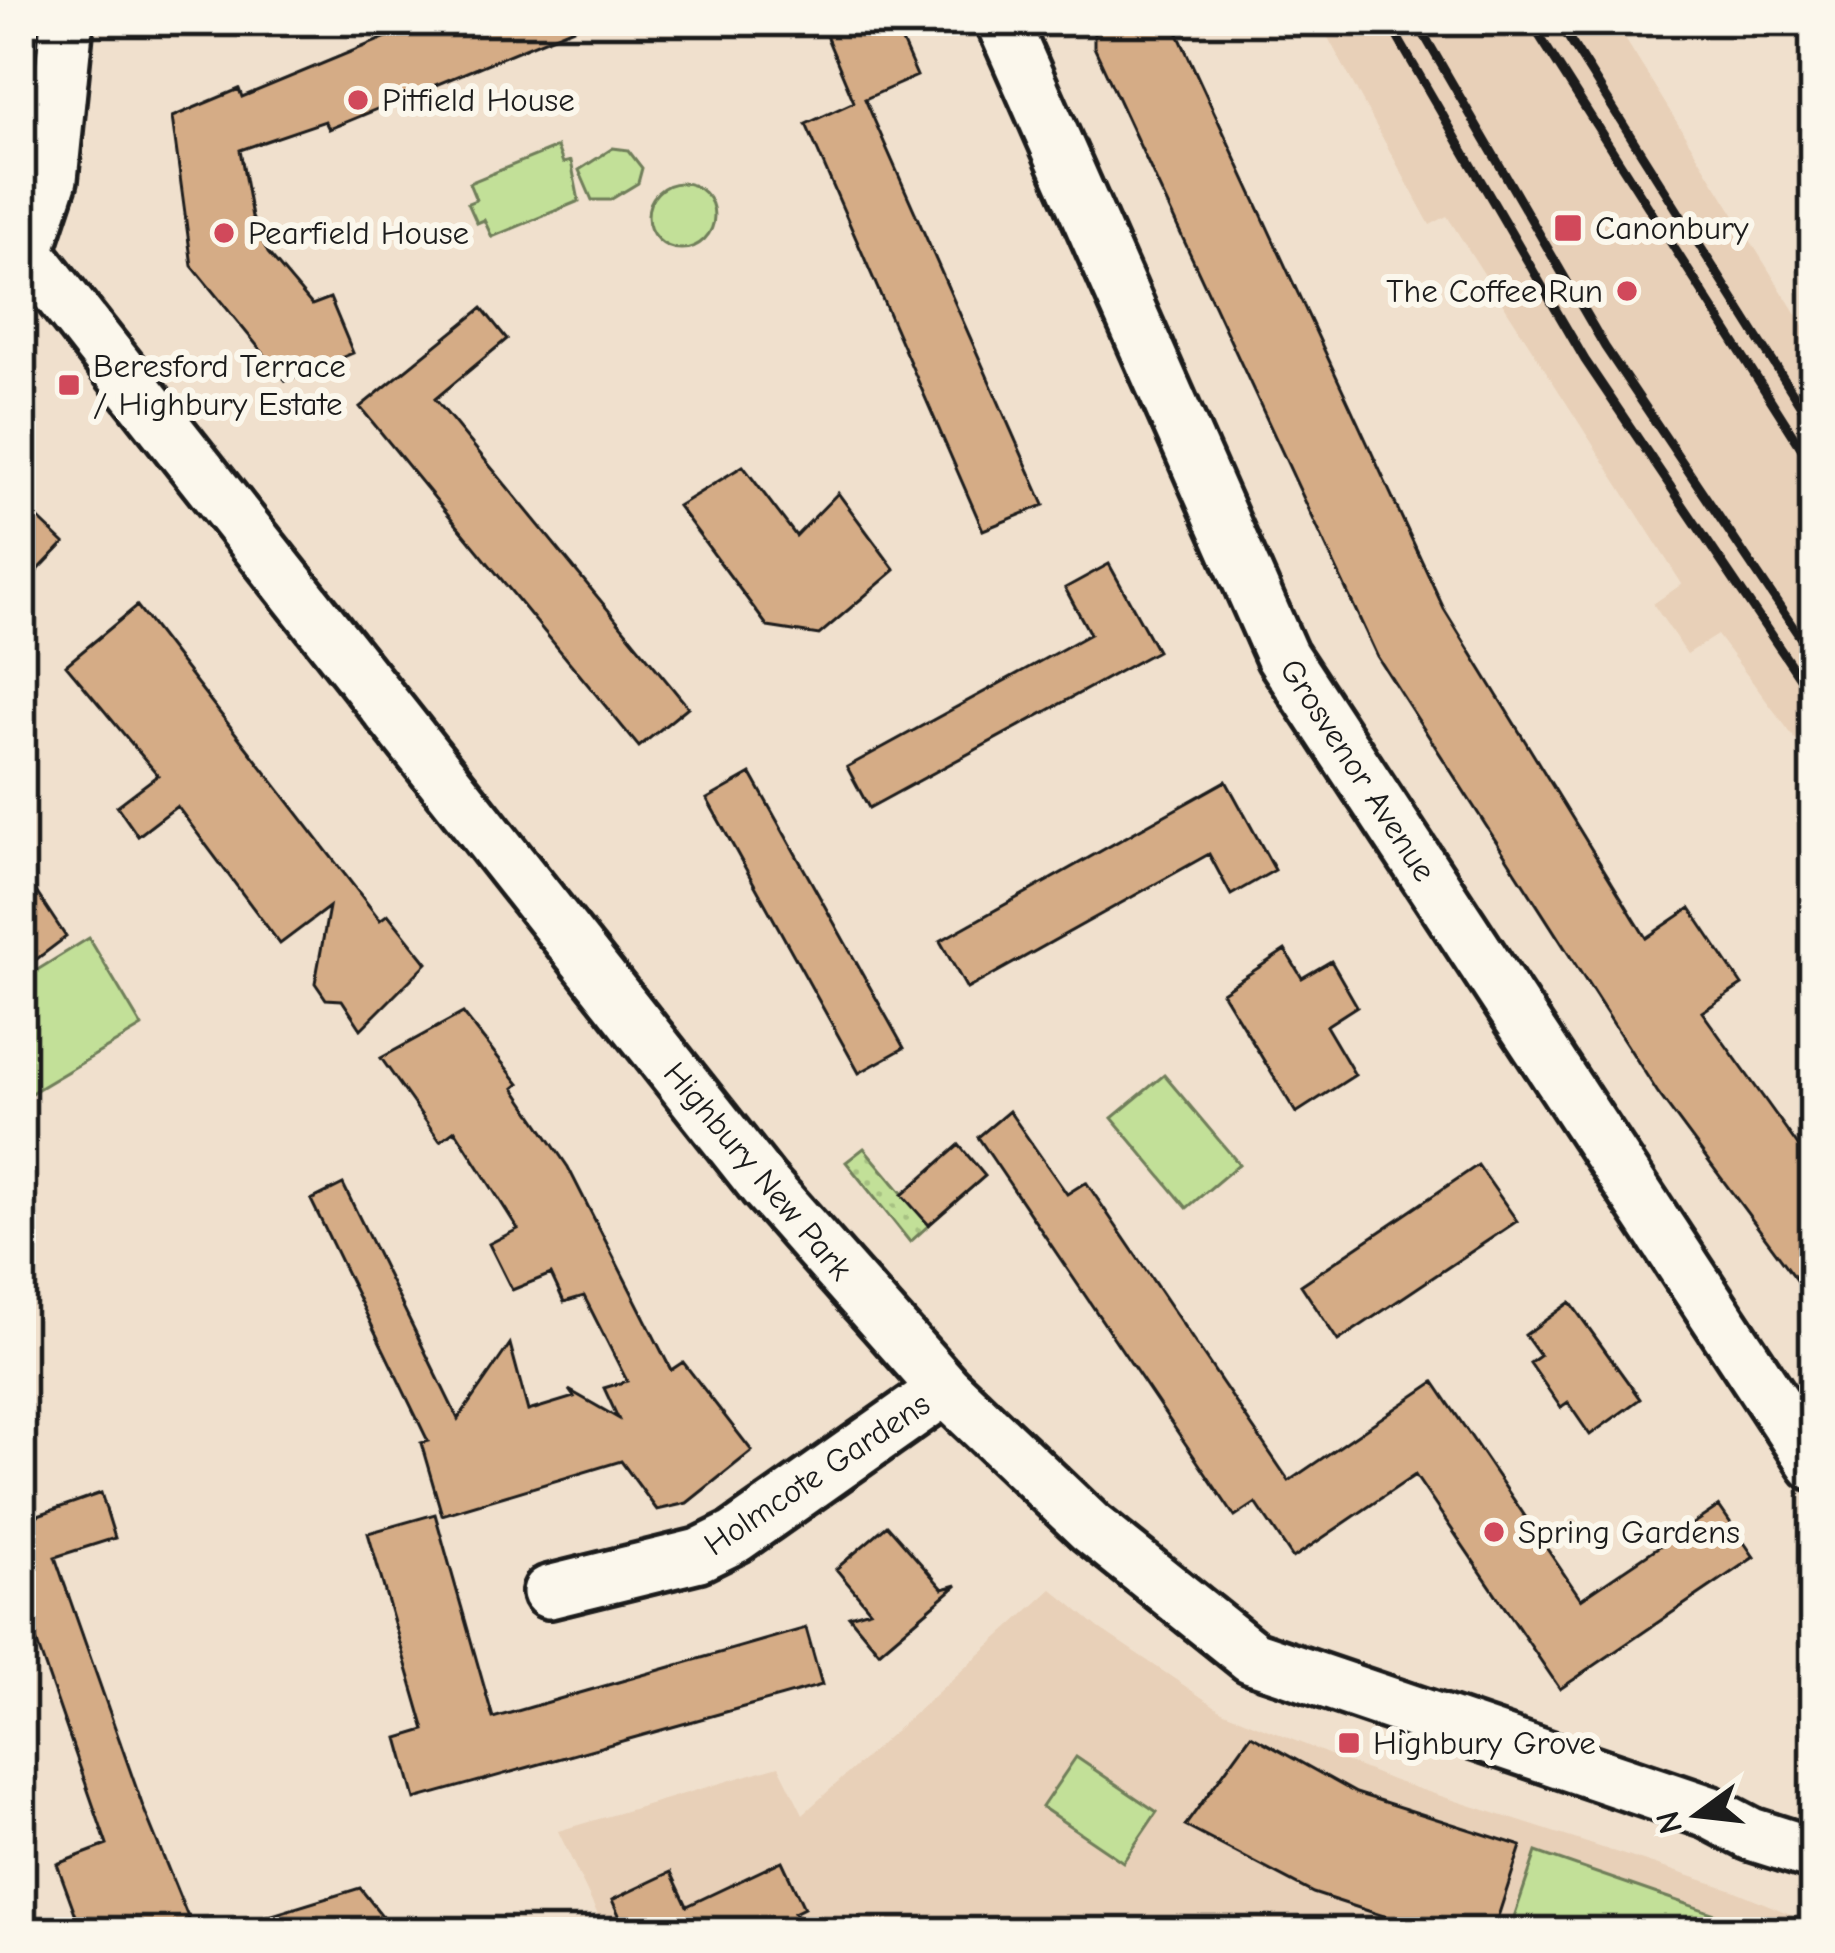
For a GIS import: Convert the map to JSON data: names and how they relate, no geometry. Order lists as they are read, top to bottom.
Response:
{
  "streets": {
    "street": ["Grosvenor Avenue", "Highbury New Park", "Holmcote Gardens"]
  },
  "crossings": [
    ["Highbury New Park", "Holmcote Gardens"]
  ],
  "places": {
    "other": [
      "Pitfield House",
      "Pearfield House",
      "The Coffee Run",
      "Spring Gardens"
    ],
    "transit": ["Canonbury", "Beresford Terrace / Highbury Estate", "Highbury Grove"]
  },
  "north": "left"
}
